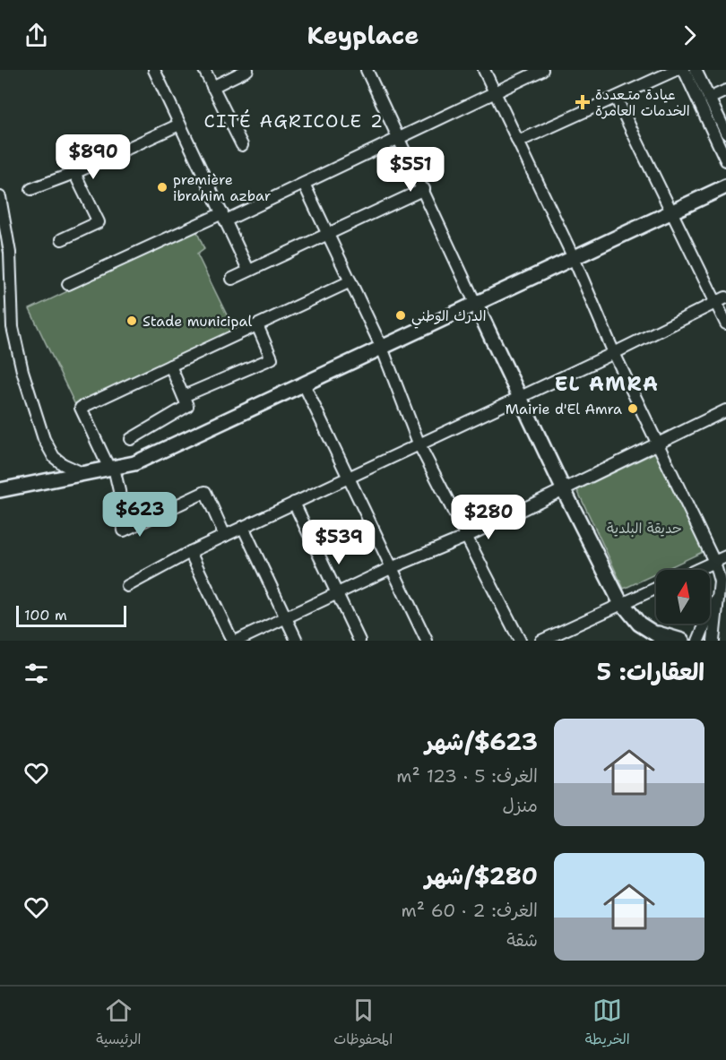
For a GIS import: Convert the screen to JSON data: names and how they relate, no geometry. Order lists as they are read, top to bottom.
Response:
{
  "districts": ["CITÉ AGRICOLE 2", "EL AMRA"],
  "parks": ["حديقة البلدية"],
  "places": {
    "health": ["عيادة متـعددة الخدمات العامرة"],
    "other": [
      "première ibrahim azbar",
      "الدرك الوطني",
      "Stade municipal",
      "Mairie d'El Amra"
    ]
  },
  "scale_bar": "100 m",
  "north": "top",
  "page": {
    "header": "Keyplace",
    "price": [
      "$890",
      "$551",
      "$623",
      "$280",
      "$539"
    ],
    "scale": "100 m",
    "heading": "العقارات: 5",
    "list": [
      {
        "name": "$623/شهر",
        "note": "الغرف: 5 · 123 m² · منزل"
      },
      {
        "name": "$280/شهر",
        "note": "الغرف: 2 · 60 m² · شقة"
      }
    ],
    "tabs": ["الخريطة", "المحفوظات", "الرئيسية"]
  }
}
